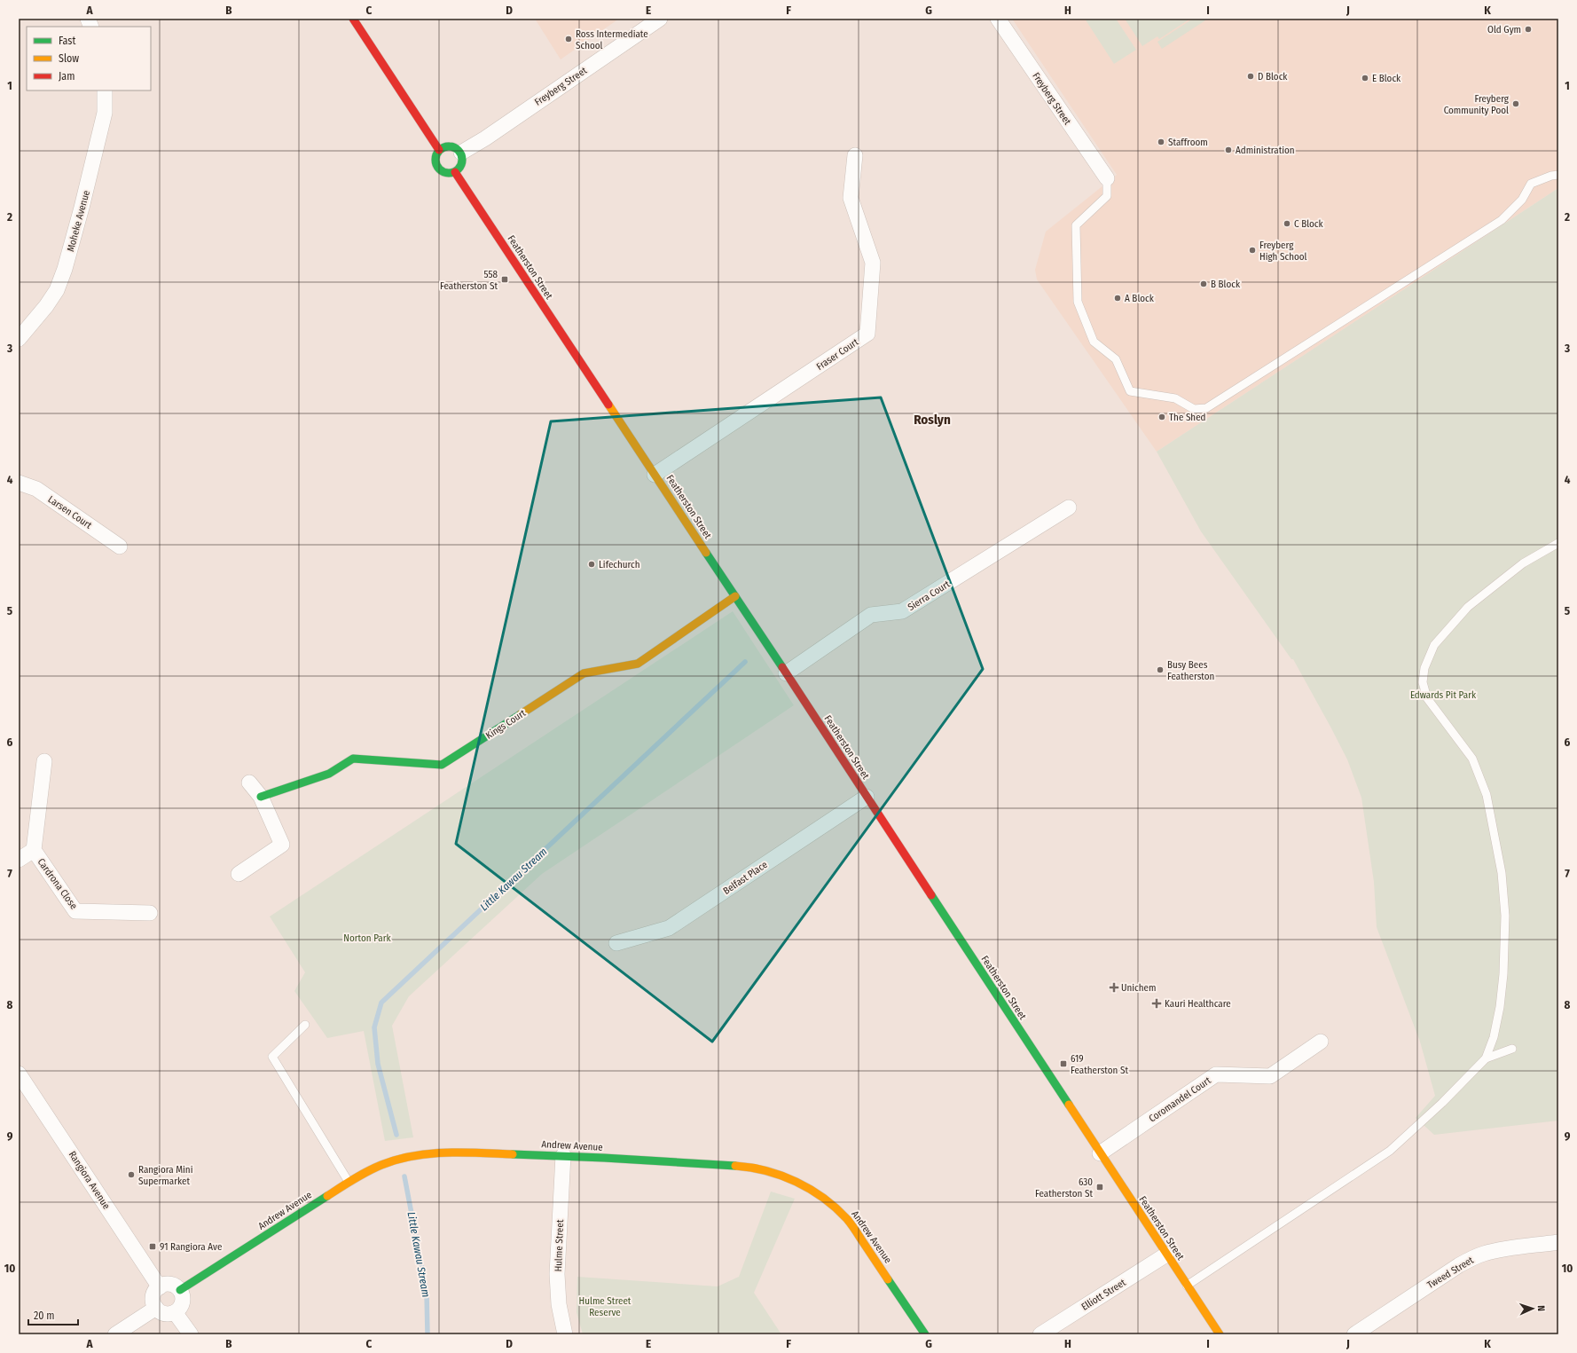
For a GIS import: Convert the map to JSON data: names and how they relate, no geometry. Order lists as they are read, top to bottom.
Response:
{
  "streets": {
    "main road": ["Featherston Street", "Kings Court", "Andrew Avenue"],
    "street": [
      "Freyberg Street",
      "Moheke Avenue",
      "Fraser Court",
      "Larsen Court",
      "Sierra Court",
      "Belfast Place",
      "Cardrona Close",
      "Coromandel Court",
      "Rangiora Avenue",
      "Hulme Street",
      "Tweed Street",
      "Elliott Street"
    ]
  },
  "crossings": [
    ["Freyberg Street", "Featherston Street"],
    ["Featherston Street", "Fraser Court"],
    ["Featherston Street", "Sierra Court"],
    ["Featherston Street", "Kings Court"],
    ["Featherston Street", "Belfast Place"],
    ["Featherston Street", "Coromandel Court"],
    ["Featherston Street", "Elliott Street"],
    ["Andrew Avenue", "Rangiora Avenue"],
    ["Andrew Avenue", "Hulme Street"]
  ],
  "districts": ["Roslyn"],
  "water": ["Little Kawau Stream"],
  "parks": ["Edwards Pit Park", "Norton Park", "Hulme Street Reserve"],
  "places": {
    "other": [
      "Old Gym",
      "Ross Intermediate School",
      "D Block",
      "E Block",
      "Freyberg Community Pool",
      "Staffroom",
      "Administration",
      "C Block",
      "Freyberg High School",
      "B Block",
      "A Block",
      "The Shed",
      "Lifechurch",
      "Busy Bees Featherston",
      "Rangiora Mini Supermarket"
    ],
    "transit": [
      "558 Featherston St",
      "619 Featherston St",
      "630 Featherston St",
      "91 Rangiora Ave"
    ],
    "health": ["Unichem", "Kauri Healthcare"]
  },
  "legend": ["Fast", "Slow", "Jam"],
  "scale_bar": "20 m",
  "north": "right",
  "grid": {
    "columns": [
      "A",
      "B",
      "C",
      "D",
      "E",
      "F",
      "G",
      "H",
      "I",
      "J",
      "K"
    ],
    "rows": [
      "1",
      "2",
      "3",
      "4",
      "5",
      "6",
      "7",
      "8",
      "9",
      "10"
    ]
  }
}
